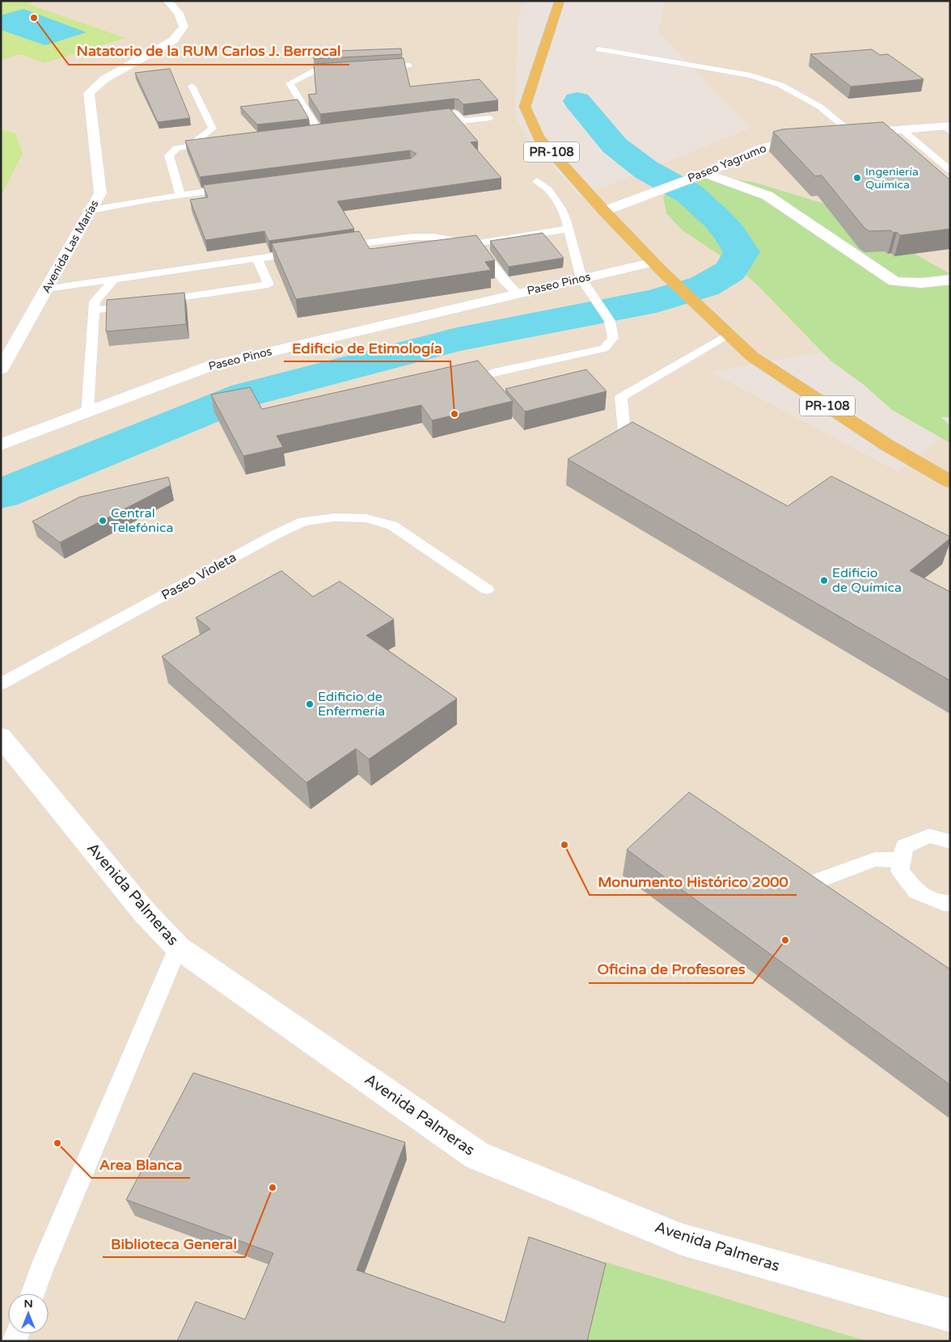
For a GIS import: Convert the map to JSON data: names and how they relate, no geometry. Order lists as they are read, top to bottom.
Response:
{
  "streets": {
    "main road": ["PR-108"],
    "street": [
      "Paseo Yagrumo",
      "Avenida Las Marías",
      "Paseo Pinos",
      "Avenida Palmeras"
    ],
    "lane": ["Paseo Violeta"]
  },
  "crossings": [
    ["PR-108", "Paseo Yagrumo"],
    ["PR-108", "Paseo Pinos"]
  ],
  "places": [
    "Natatorio de la RUM Carlos J. Berrocal",
    "Ingeniería Química",
    "Edificio de Etimología",
    "Central Telefónica",
    "Edificio de Química",
    "Edificio de Enfermería",
    "Monumento Histórico 2000",
    "Oficina de Profesores",
    "Area Blanca",
    "Biblioteca General"
  ],
  "north": "top"
}
